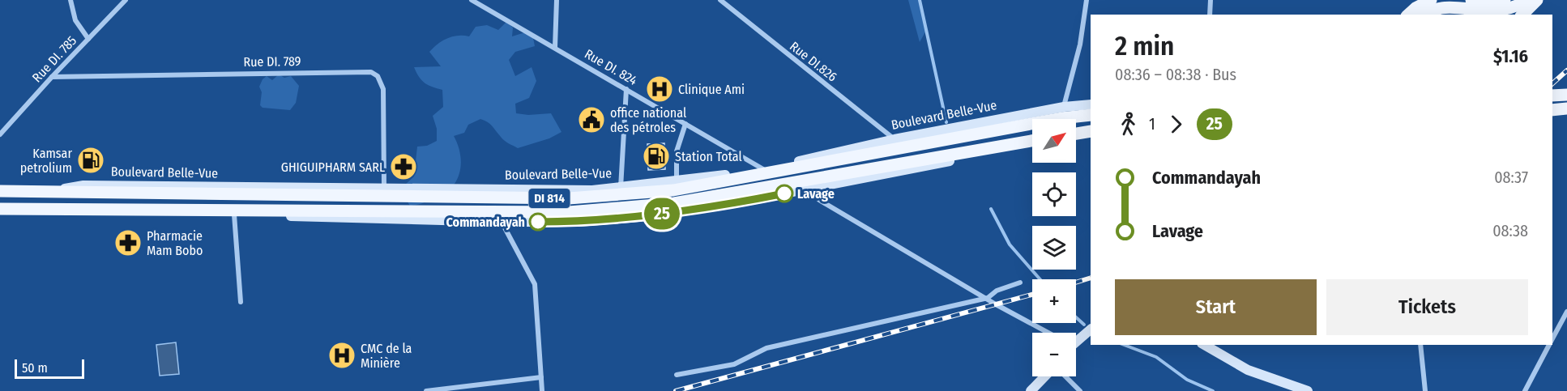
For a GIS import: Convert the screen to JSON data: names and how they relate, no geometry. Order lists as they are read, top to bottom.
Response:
{
  "streets": {
    "main road": ["Boulevard Belle-Vue", "DI 814"],
    "street": [
      "Rue DI. 785",
      "Rue DI. 789",
      "Rue DI.826",
      "Rue DI. 824"
    ]
  },
  "crossings": [
    ["Rue DI. 785", "Rue DI. 789"],
    ["Rue DI. 789", "Boulevard Belle-Vue"],
    ["Rue DI.826", "Boulevard Belle-Vue"],
    ["Rue DI. 824", "Boulevard Belle-Vue"]
  ],
  "places": {
    "hospital": ["Clinique Ami", "CMC de la Minière"],
    "public building": ["office national des pétroles"],
    "fuel station": ["Station Total", "Kamsar petrolium"],
    "pharmacy": ["GHIGUIPHARM SARL", "Pharmacie Mam Bobo"],
    "other": ["Lavage", "Commandayah"]
  },
  "lines": ["bus line 25"],
  "scale_bar": "50 m",
  "north": "top right",
  "page": {
    "on_map": "25",
    "heading": ["2 min", "08:36 – 08:38 · Bus", "$1.16"],
    "legs": ["1", "25"],
    "map_buttons": ["+", "−"],
    "list": [
      {
        "name": "Commandayah",
        "value": "08:37"
      },
      {
        "name": "Lavage",
        "value": "08:38"
      }
    ],
    "buttons": ["Start", "Tickets"],
    "scale": "50 m"
  }
}
